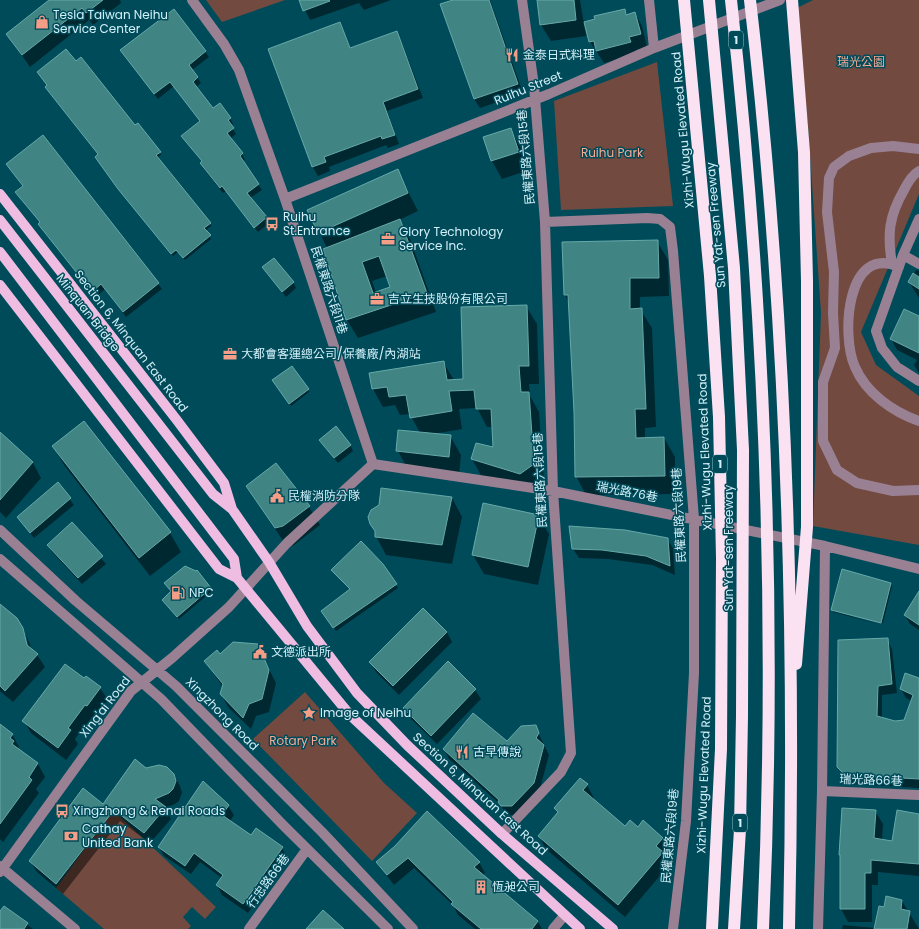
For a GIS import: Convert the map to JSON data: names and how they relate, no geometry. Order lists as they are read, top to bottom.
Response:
{
  "streets": {
    "highway": ["1", "Xizhi-Wugu Elevated Road", "Sun Yat-sen Freeway"],
    "main road": ["Minquan Bridge", "Section 6, Minquan East Road"],
    "street": [
      "Ruihu Street",
      "民權東路六段15巷",
      "民權東路六段11巷",
      "瑞光路76巷",
      "民權東路六段19巷",
      "Xing'ai Road",
      "Xingzhong Road",
      "瑞光路66巷",
      "行忠路66巷"
    ]
  },
  "crossings": [
    ["Ruihu Street", "民權東路六段15巷"],
    ["Ruihu Street", "民權東路六段11巷"],
    ["民權東路六段15巷", "Section 6, Minquan East Road"],
    ["民權東路六段15巷", "瑞光路76巷"],
    ["民權東路六段15巷", "民權東路六段19巷"],
    ["民權東路六段11巷", "瑞光路76巷"],
    ["Minquan Bridge", "Section 6, Minquan East Road"],
    ["Section 6, Minquan East Road", "Xing'ai Road"],
    ["瑞光路76巷", "民權東路六段19巷"],
    ["Xing'ai Road", "Xingzhong Road"]
  ],
  "parks": ["瑞光公園", "Ruihu Park", "Rotary Park"],
  "places": {
    "shop": ["Tesla Taiwan Neihu Service Center"],
    "restaurant": ["金泰日式料理", "古早傳說"],
    "bus stop": ["Ruihu St.Entrance", "Xingzhong & Renai Roads"],
    "office": ["Glory Technology Service Inc.", "吉立生技股份有限公司", "大都會客運總公司/保養廠/內湖站"],
    "public building": ["民權消防分隊", "文德派出所"],
    "fuel station": ["NPC"],
    "place": ["Image of Neihu"],
    "bank": ["Cathay United Bank"],
    "building": ["恆昶公司"]
  }
}
